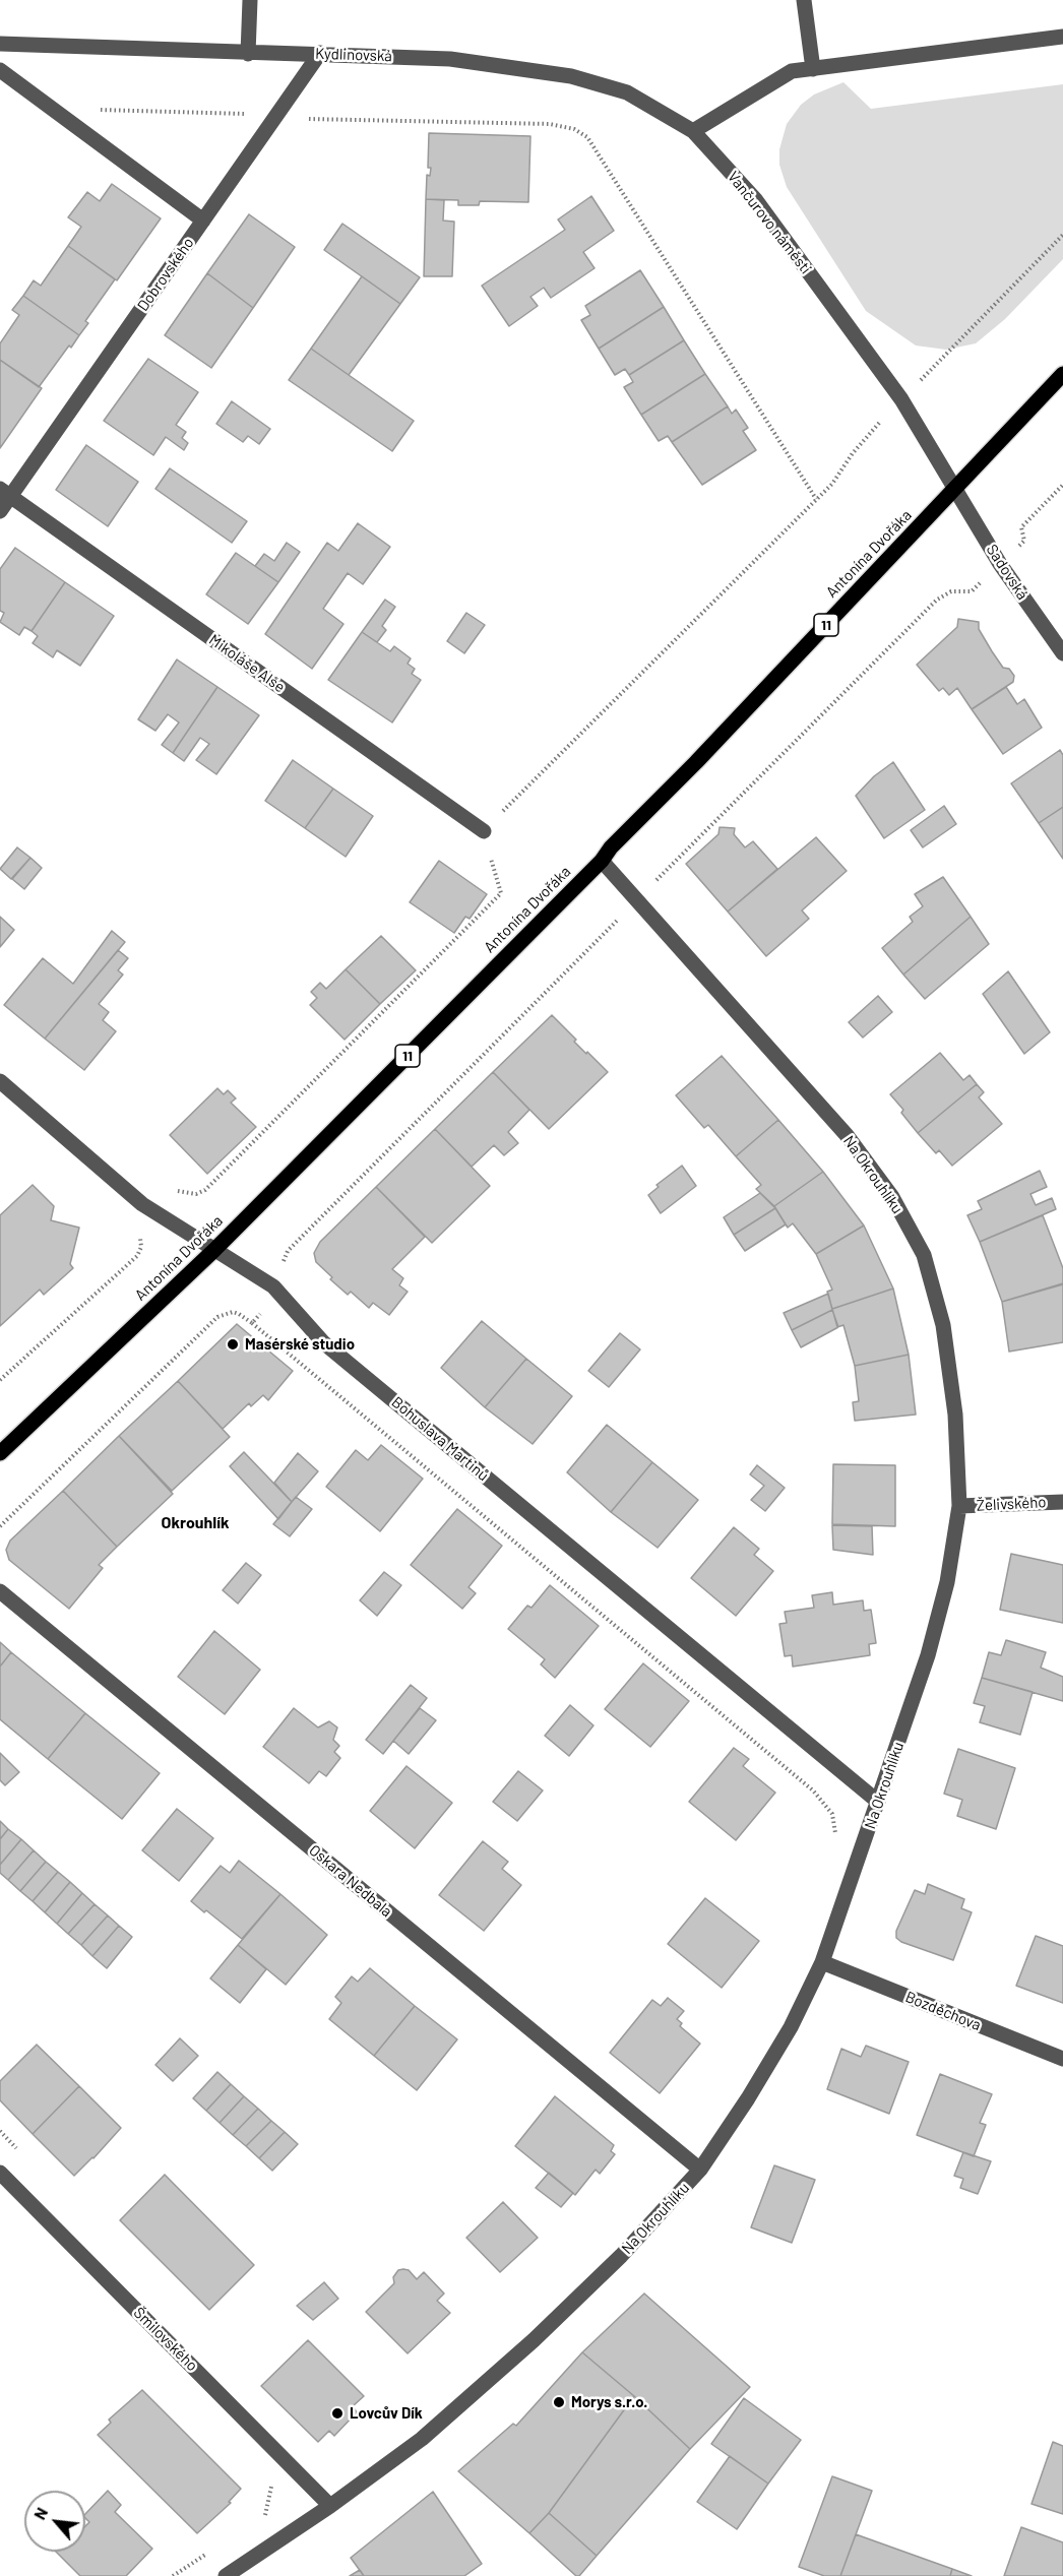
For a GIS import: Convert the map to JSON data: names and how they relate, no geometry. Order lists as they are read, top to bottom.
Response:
{
  "streets": {
    "main road": ["Antonína Dvořáka", "11"],
    "street": [
      "Kydlinovská",
      "Vančurovo náměstí",
      "Dobrovského",
      "Sadovská",
      "Mikoláše Alše",
      "Na Okrouhlíku",
      "Bohuslava Martinů",
      "Želivského",
      "Oskara Nedbala",
      "Bozděchova",
      "Šmilovského"
    ]
  },
  "crossings": [
    ["Kydlinovská", "Vančurovo náměstí"],
    ["Kydlinovská", "Dobrovského"],
    ["Vančurovo náměstí", "Antonína Dvořáka"],
    ["Vančurovo náměstí", "Sadovská"],
    ["Dobrovského", "Mikoláše Alše"],
    ["Antonína Dvořáka", "Sadovská"],
    ["Antonína Dvořáka", "Na Okrouhlíku"],
    ["Antonína Dvořáka", "Bohuslava Martinů"],
    ["Na Okrouhlíku", "Bohuslava Martinů"],
    ["Na Okrouhlíku", "Želivského"],
    ["Na Okrouhlíku", "Oskara Nedbala"],
    ["Na Okrouhlíku", "Bozděchova"],
    ["Na Okrouhlíku", "Šmilovského"]
  ],
  "districts": ["Okrouhlík"],
  "places": ["Masérské studio", "Morys s.r.o.", "Lovcův Dík"],
  "north": "top left"
}
